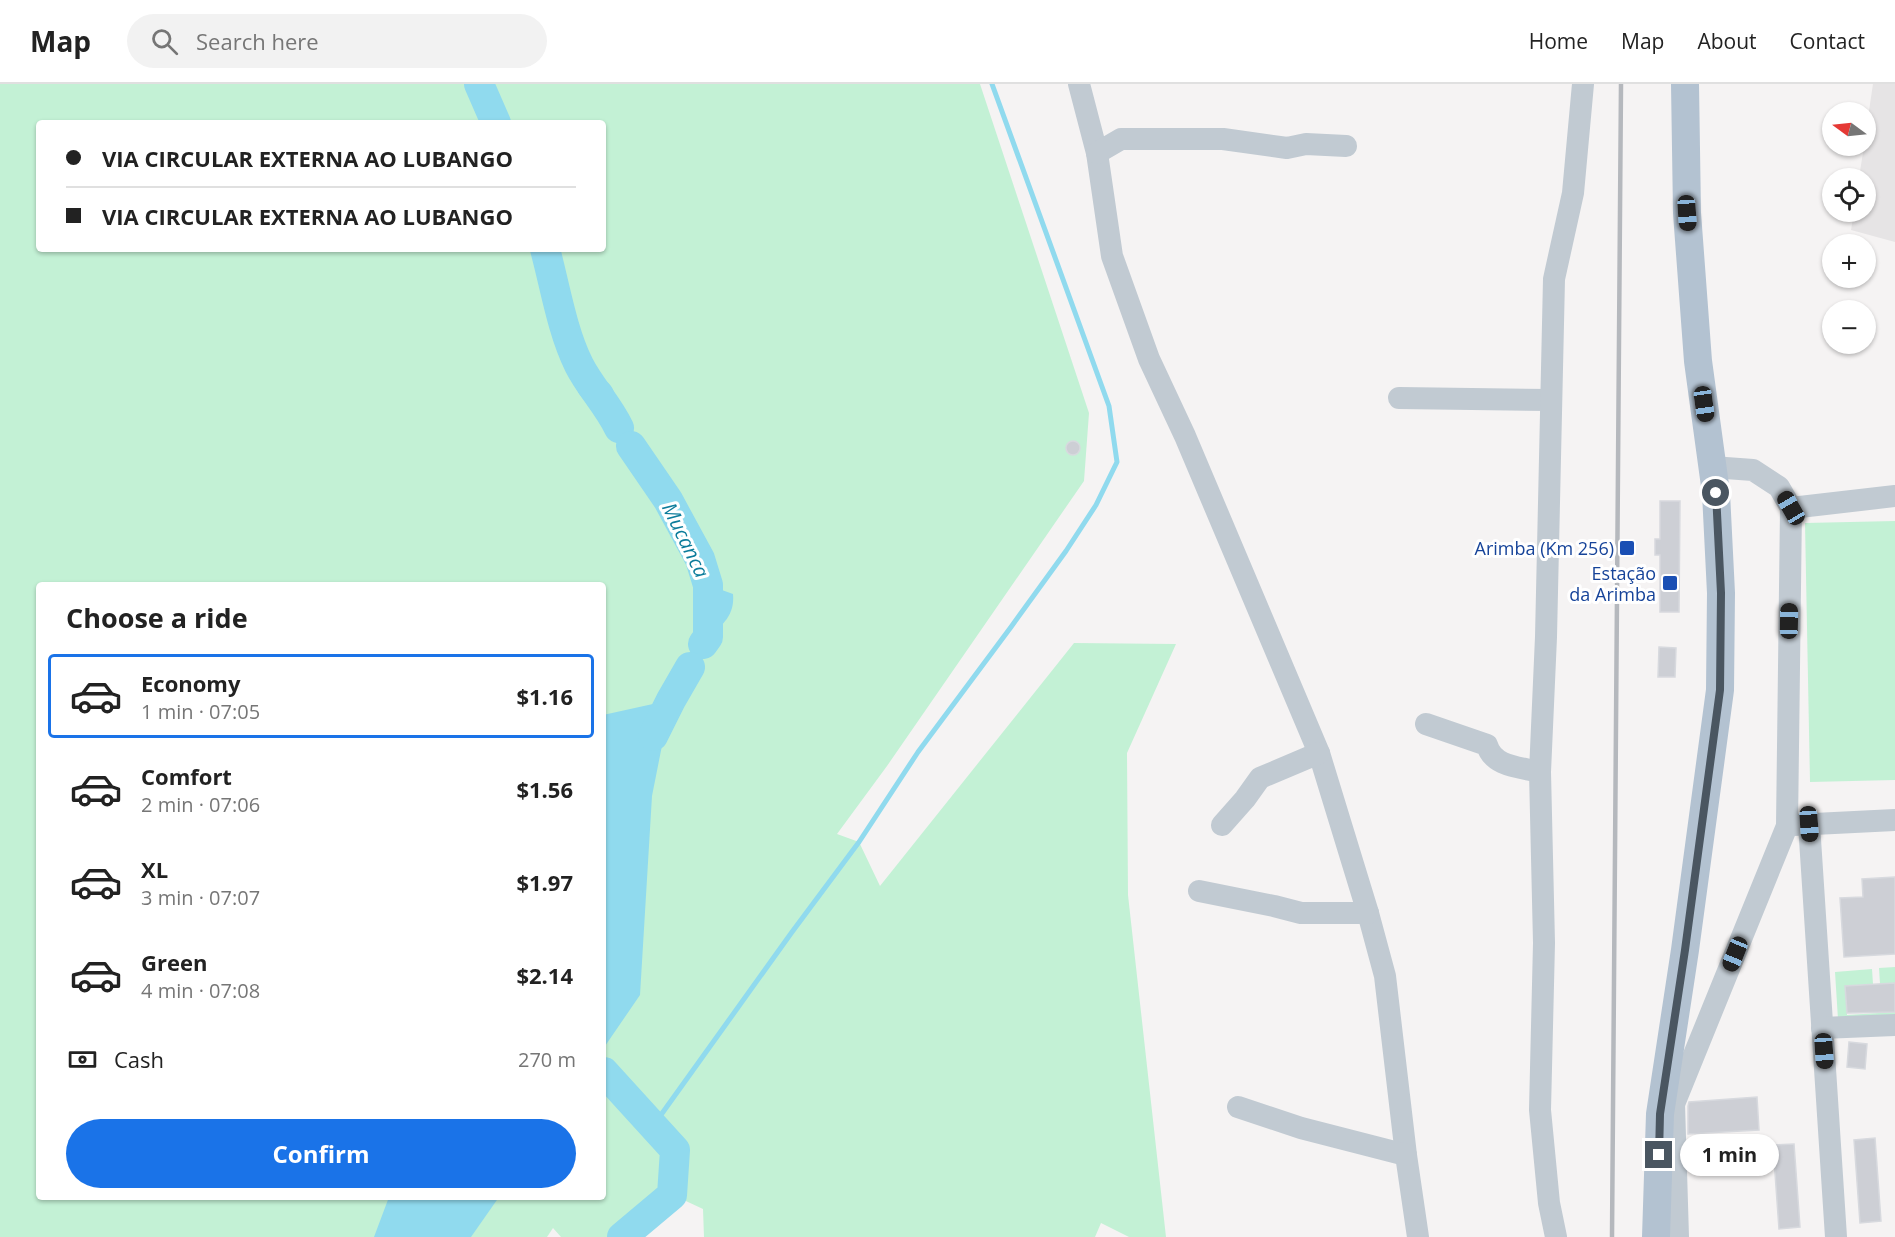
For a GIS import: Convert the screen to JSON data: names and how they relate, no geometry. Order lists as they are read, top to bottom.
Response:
{
  "water": ["Mucanca"],
  "places": {
    "transit": ["Arimba (Km 256)", "Estação da Arimba"]
  },
  "north": "left",
  "page": {
    "header": "Map",
    "search": "Search here",
    "nav": [
      "Home",
      "Map",
      "About",
      "Contact"
    ],
    "map_buttons": ["+", "−"],
    "banner": ["VIA CIRCULAR EXTERNA AO LUBANGO", "VIA CIRCULAR EXTERNA AO LUBANGO"],
    "heading": "Choose a ride",
    "list": [
      {
        "name": "Economy",
        "note": "1 min · 07:05",
        "value": "$1.16"
      },
      {
        "name": "Comfort",
        "note": "2 min · 07:06",
        "value": "$1.56"
      },
      {
        "name": "XL",
        "note": "3 min · 07:07",
        "value": "$1.97"
      },
      {
        "name": "Green",
        "note": "4 min · 07:08",
        "value": "$2.14"
      }
    ],
    "pay": ["Cash", "270 m"],
    "buttons": "Confirm",
    "bubble": "1 min"
  }
}
